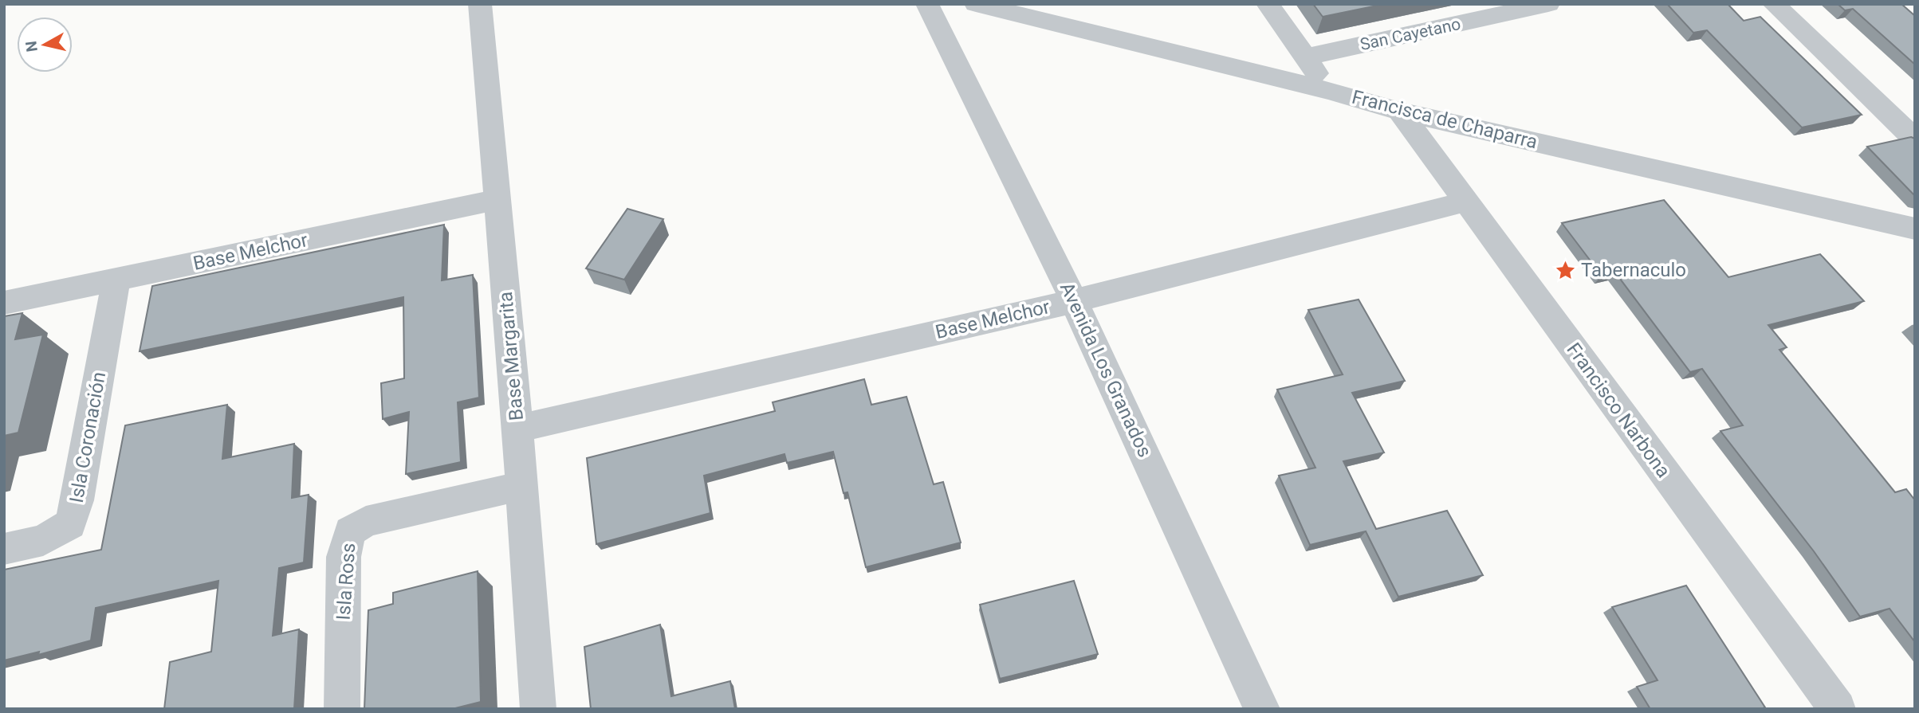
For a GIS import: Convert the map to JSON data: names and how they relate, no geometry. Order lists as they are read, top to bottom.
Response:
{
  "streets": {
    "street": [
      "San Cayetano",
      "Francisca de Chaparra",
      "Base Melchor",
      "Base Margarita",
      "Avenida Los Granados",
      "Francisco Narbona",
      "Isla Coronación",
      "Isla Ross"
    ]
  },
  "crossings": [
    ["Francisca de Chaparra", "Francisco Narbona"],
    ["Base Melchor", "Base Margarita"],
    ["Base Melchor", "Avenida Los Granados"],
    ["Base Melchor", "Francisco Narbona"],
    ["Base Melchor", "Isla Coronación"],
    ["Base Margarita", "Isla Ross"]
  ],
  "places": {
    "place": ["Tabernaculo"]
  },
  "north": "left"
}
